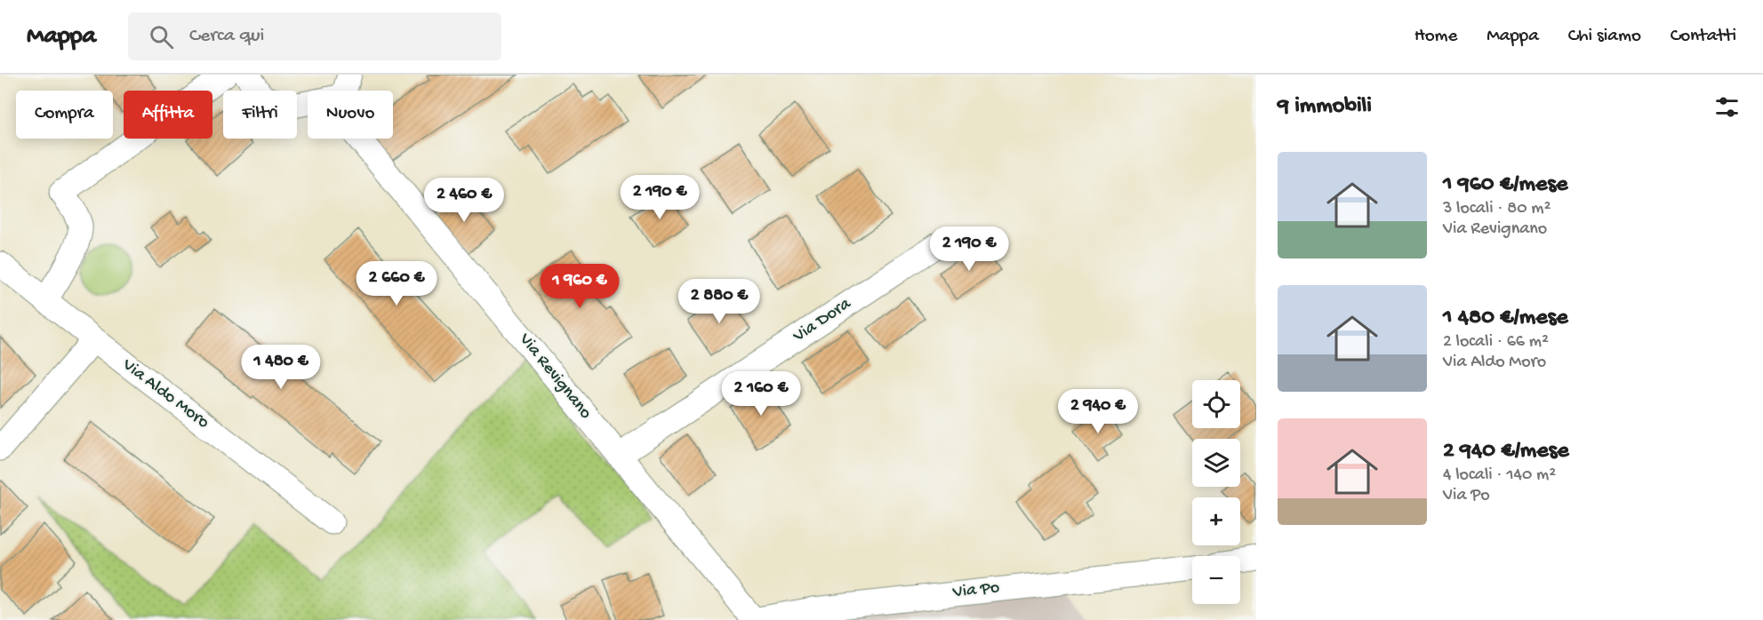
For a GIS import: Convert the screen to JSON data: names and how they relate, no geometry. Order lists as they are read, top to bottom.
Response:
{
  "streets": {
    "street": [
      "Via Dora",
      "Via Revignano",
      "Via Aldo Moro",
      "Via Po"
    ]
  },
  "crossings": [
    ["Via Dora", "Via Revignano"],
    ["Via Revignano", "Via Po"]
  ],
  "page": {
    "header": "Mappa",
    "search": "Cerca qui",
    "nav": [
      "Home",
      "Mappa",
      "Chi siamo",
      "Contatti"
    ],
    "heading": "9 immobili",
    "chip": [
      "Compra",
      "Affitta",
      "Filtri",
      "Nuovo"
    ],
    "list": [
      {
        "name": "1 960 €/mese",
        "note": "3 locali · 80 m² · Via Revignano"
      },
      {
        "name": "1 480 €/mese",
        "note": "2 locali · 66 m² · Via Aldo Moro"
      },
      {
        "name": "2 940 €/mese",
        "note": "4 locali · 140 m² · Via Po"
      }
    ],
    "price": [
      "2 190 €",
      "2 460 €",
      "2 190 €",
      "2 660 €",
      "1 960 €",
      "2 880 €",
      "1 480 €",
      "2 160 €",
      "2 940 €"
    ],
    "map_buttons": ["+", "−"]
  }
}
